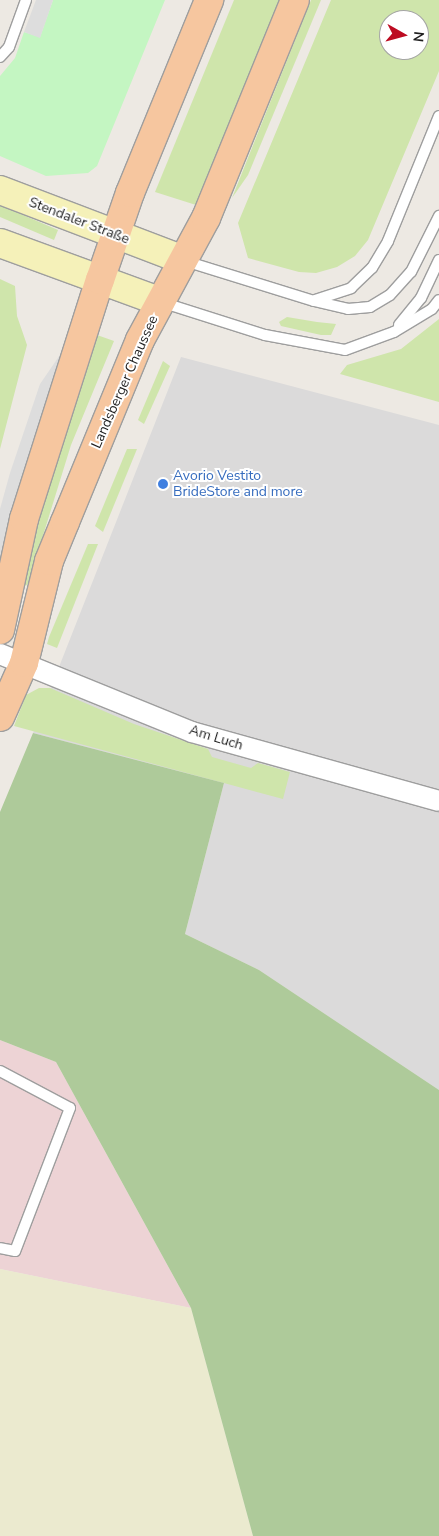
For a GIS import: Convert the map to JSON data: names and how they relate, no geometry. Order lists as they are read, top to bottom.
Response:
{
  "streets": {
    "main road": ["Stendaler Straße", "Landsberger Chaussee"],
    "street": ["Am Luch"]
  },
  "crossings": [
    ["Stendaler Straße", "Landsberger Chaussee"],
    ["Landsberger Chaussee", "Am Luch"]
  ],
  "places": ["Avorio Vestito BrideStore and more"],
  "north": "right"
}
